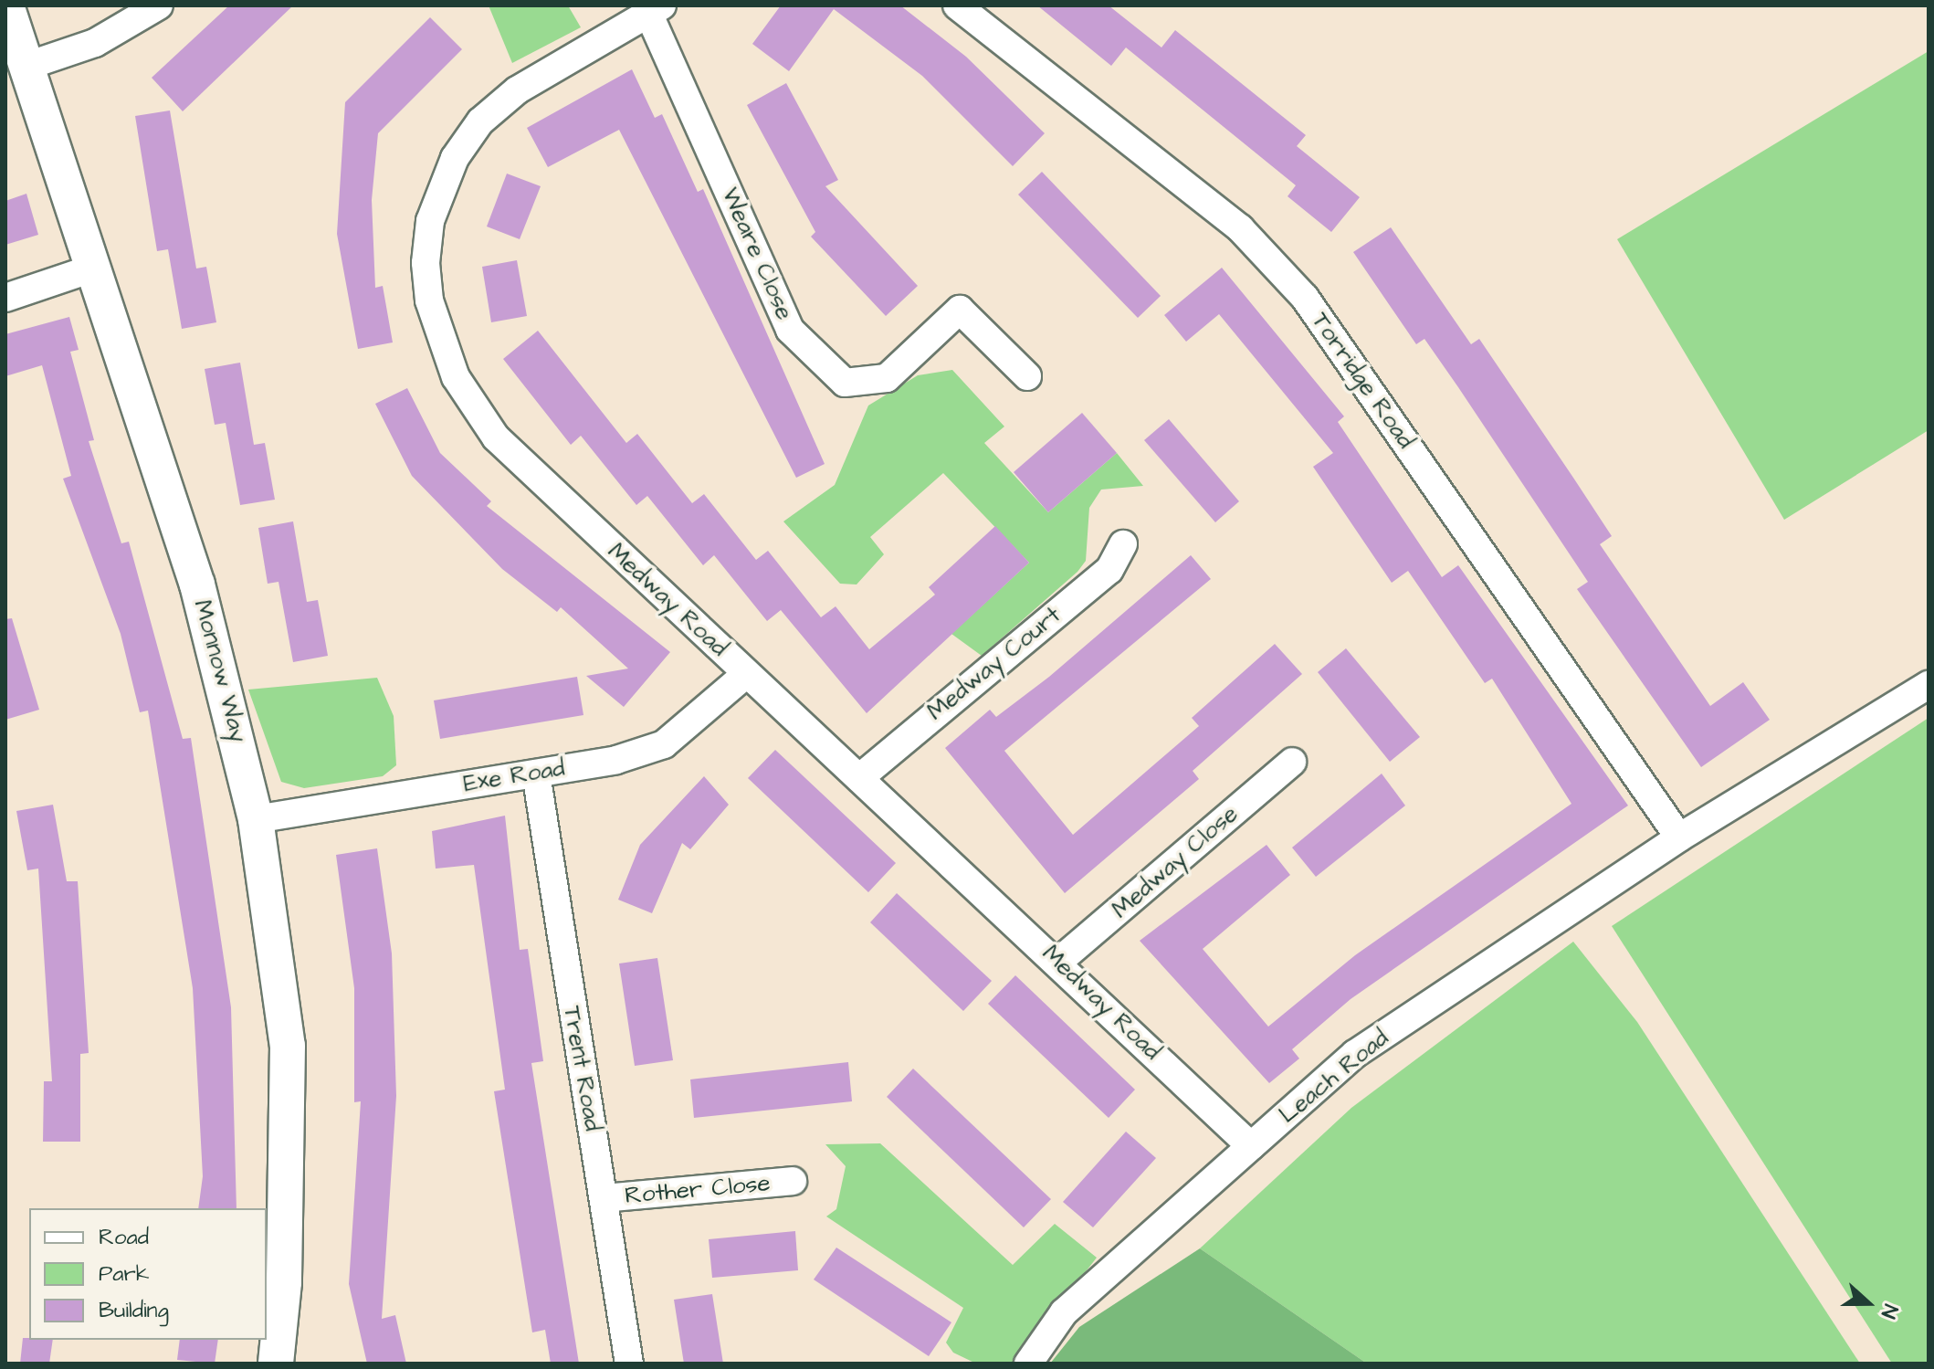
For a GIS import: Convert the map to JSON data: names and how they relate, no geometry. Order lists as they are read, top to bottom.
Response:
{
  "streets": {
    "street": [
      "Weare Close",
      "Torridge Road",
      "Medway Road",
      "Medway Court",
      "Monnow Way",
      "Exe Road",
      "Medway Close",
      "Trent Road",
      "Leach Road",
      "Rother Close"
    ]
  },
  "crossings": [
    ["Weare Close", "Medway Road"],
    ["Torridge Road", "Leach Road"],
    ["Medway Road", "Medway Court"],
    ["Medway Road", "Exe Road"],
    ["Medway Road", "Medway Close"],
    ["Medway Road", "Leach Road"],
    ["Monnow Way", "Exe Road"],
    ["Exe Road", "Trent Road"],
    ["Trent Road", "Rother Close"]
  ],
  "legend": ["Road", "Park", "Building"],
  "north": "right"
}
